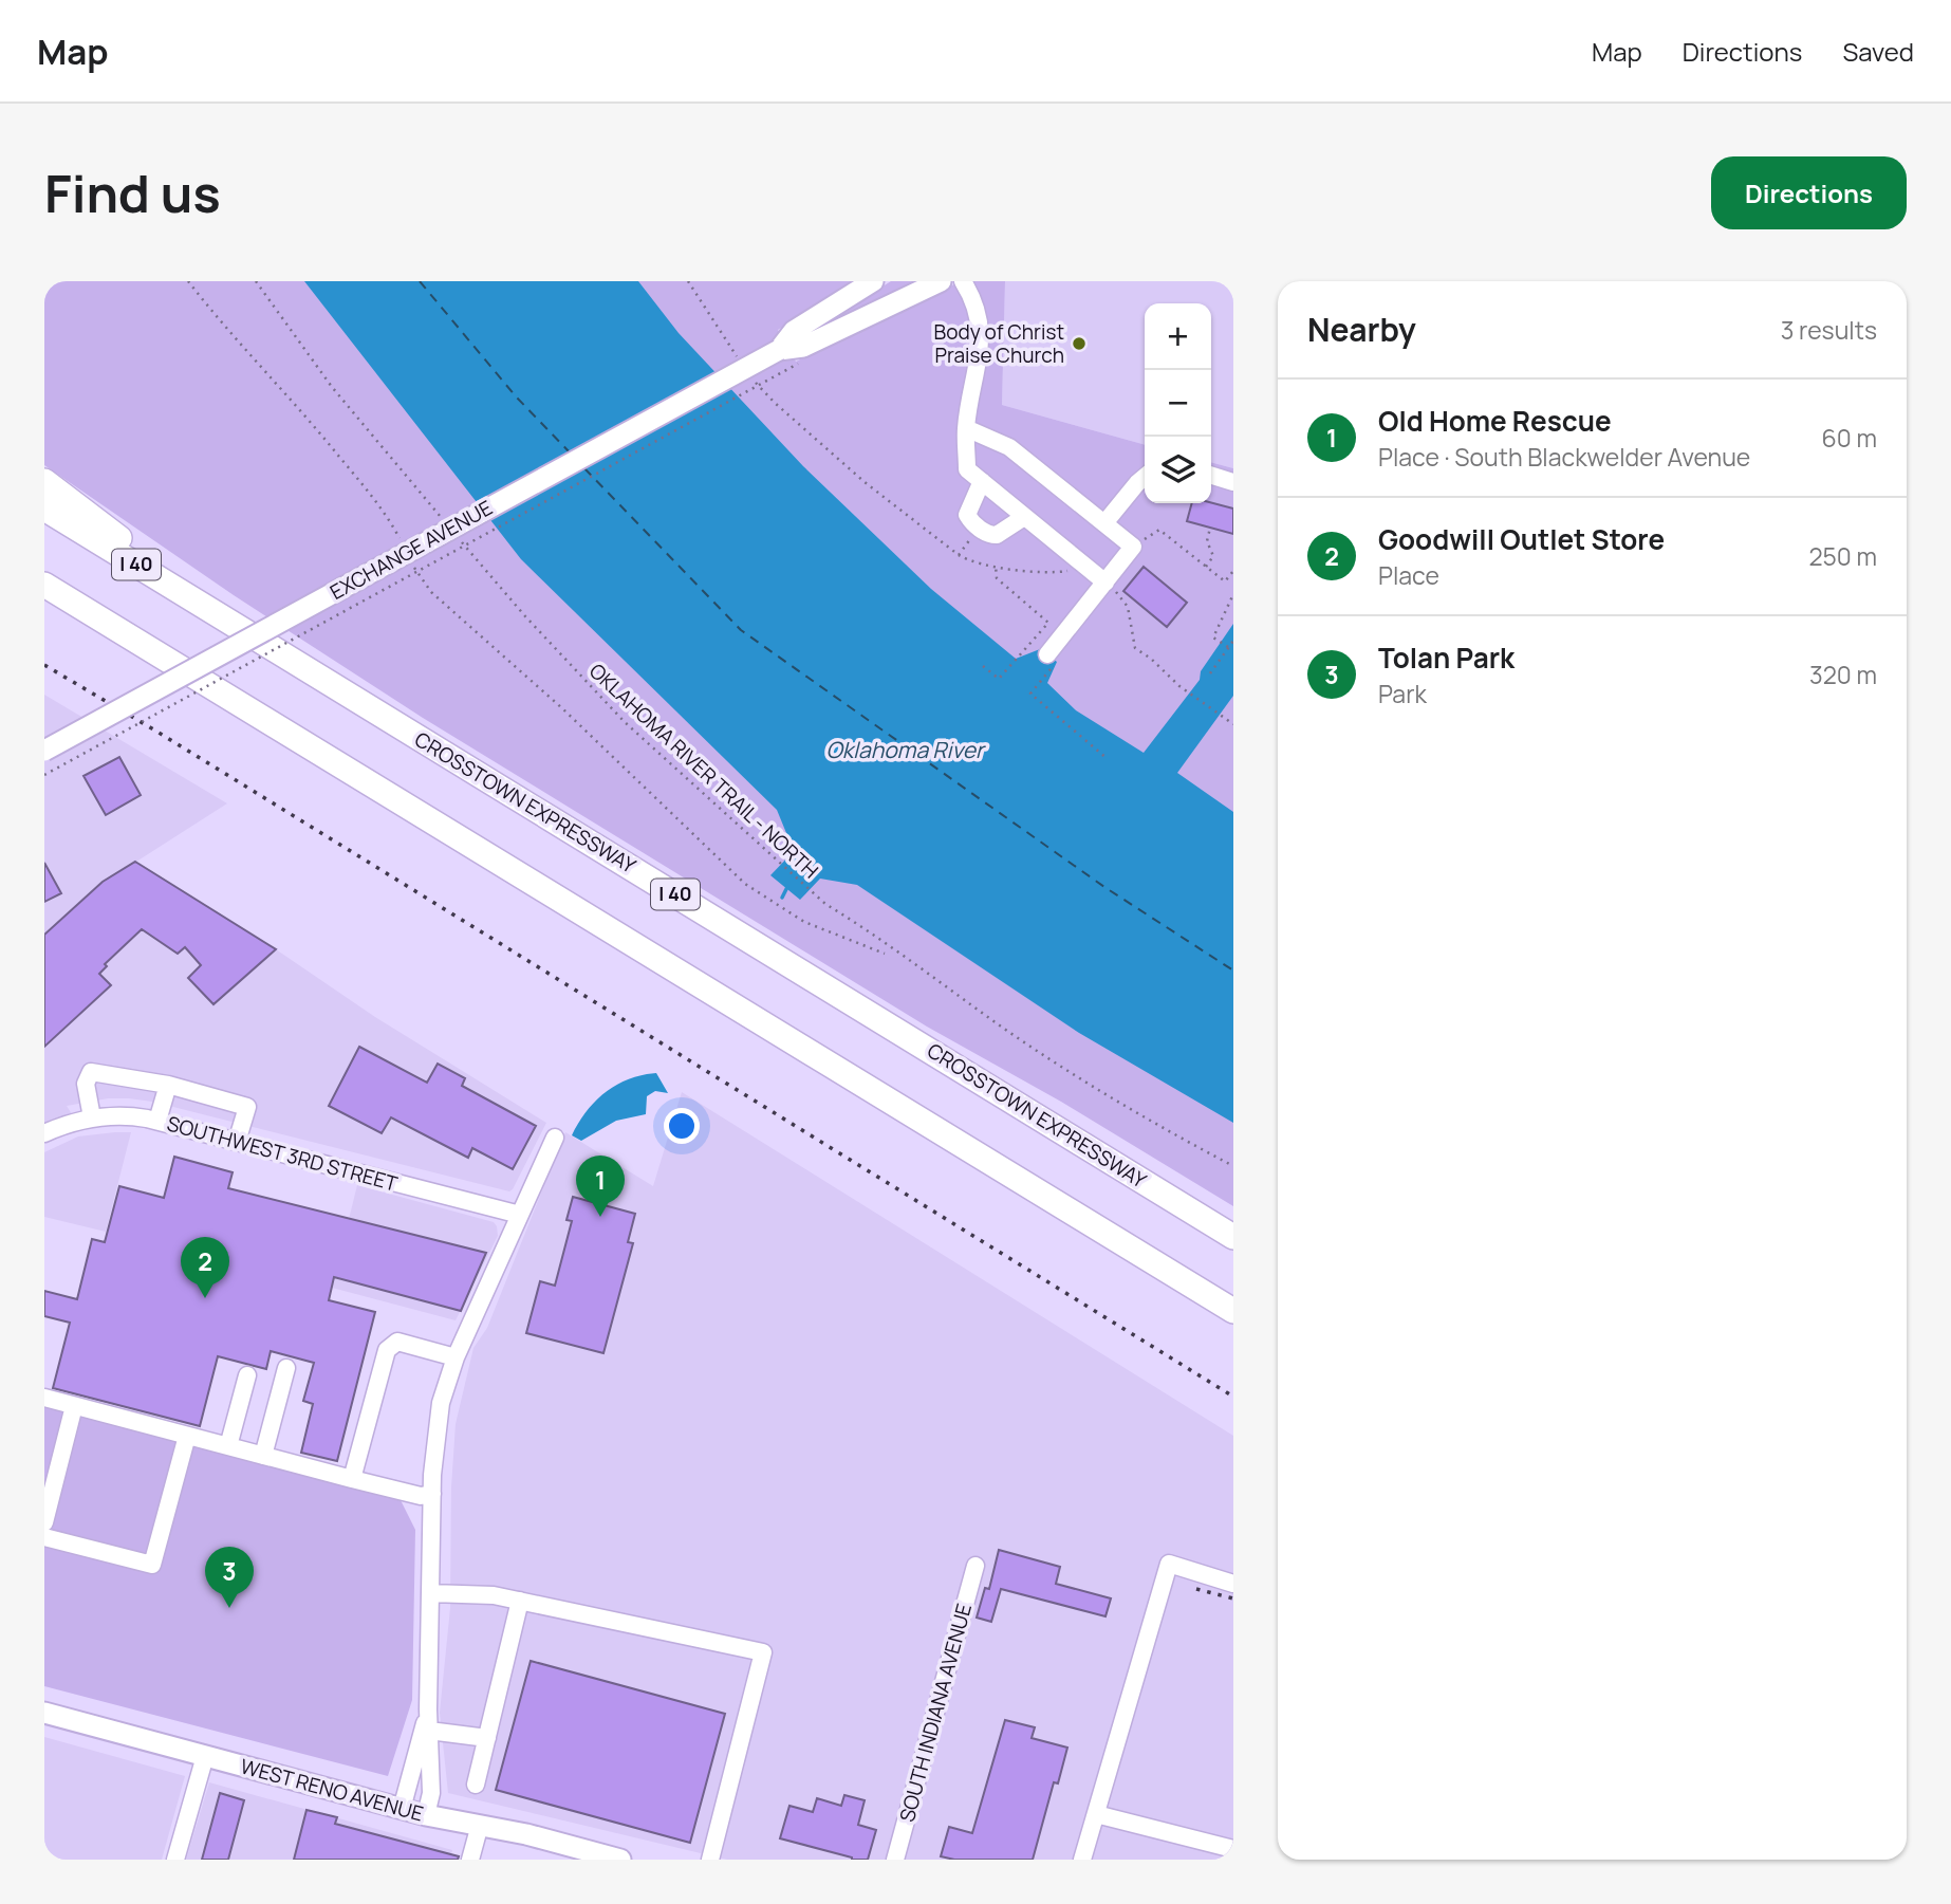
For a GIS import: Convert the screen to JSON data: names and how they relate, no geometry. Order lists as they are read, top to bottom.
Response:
{
  "streets": {
    "highway": ["I 40", "CROSSTOWN EXPRESSWAY"],
    "main road": ["EXCHANGE AVENUE", "WEST RENO AVENUE"],
    "street": ["SOUTHWEST 3RD STREET", "SOUTH INDIANA AVENUE"],
    "path": ["OKLAHOMA RIVER TRAIL - NORTH"]
  },
  "water": ["Oklahoma River"],
  "places": ["Body of Christ Praise Church"],
  "page": {
    "header": "Map",
    "nav": ["Map", "Directions", "Saved"],
    "buttons": "Directions",
    "title": "Find us",
    "heading": ["Nearby", "3 results"],
    "map_buttons": ["+", "−"],
    "list": [
      {
        "mark": "1",
        "name": "Old Home Rescue",
        "note": "Place · South Blackwelder Avenue",
        "value": "60 m"
      },
      {
        "mark": "2",
        "name": "Goodwill Outlet Store",
        "note": "Place",
        "value": "250 m"
      },
      {
        "mark": "3",
        "name": "Tolan Park",
        "note": "Park",
        "value": "320 m"
      }
    ],
    "pins": ["1", "2", "3"]
  }
}
